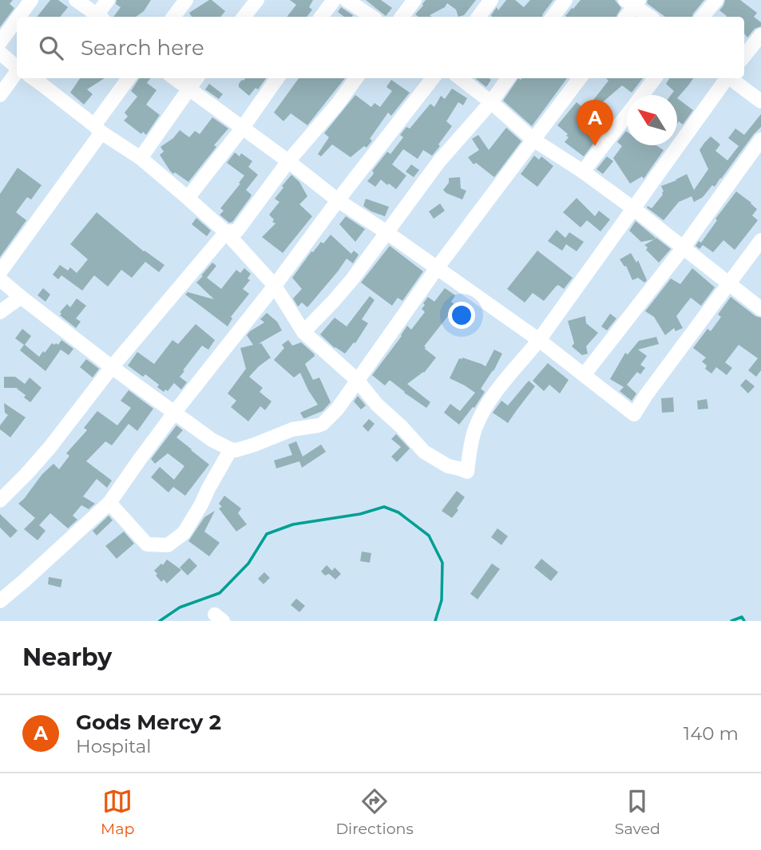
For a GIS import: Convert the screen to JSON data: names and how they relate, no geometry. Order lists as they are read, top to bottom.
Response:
{
  "north": "top left",
  "page": {
    "search": "Search here",
    "pins": "A",
    "heading": "Nearby",
    "list": [
      {
        "mark": "A",
        "name": "Gods Mercy 2",
        "note": "Hospital",
        "value": "140 m"
      }
    ],
    "nav": ["Map", "Directions", "Saved"]
  }
}
